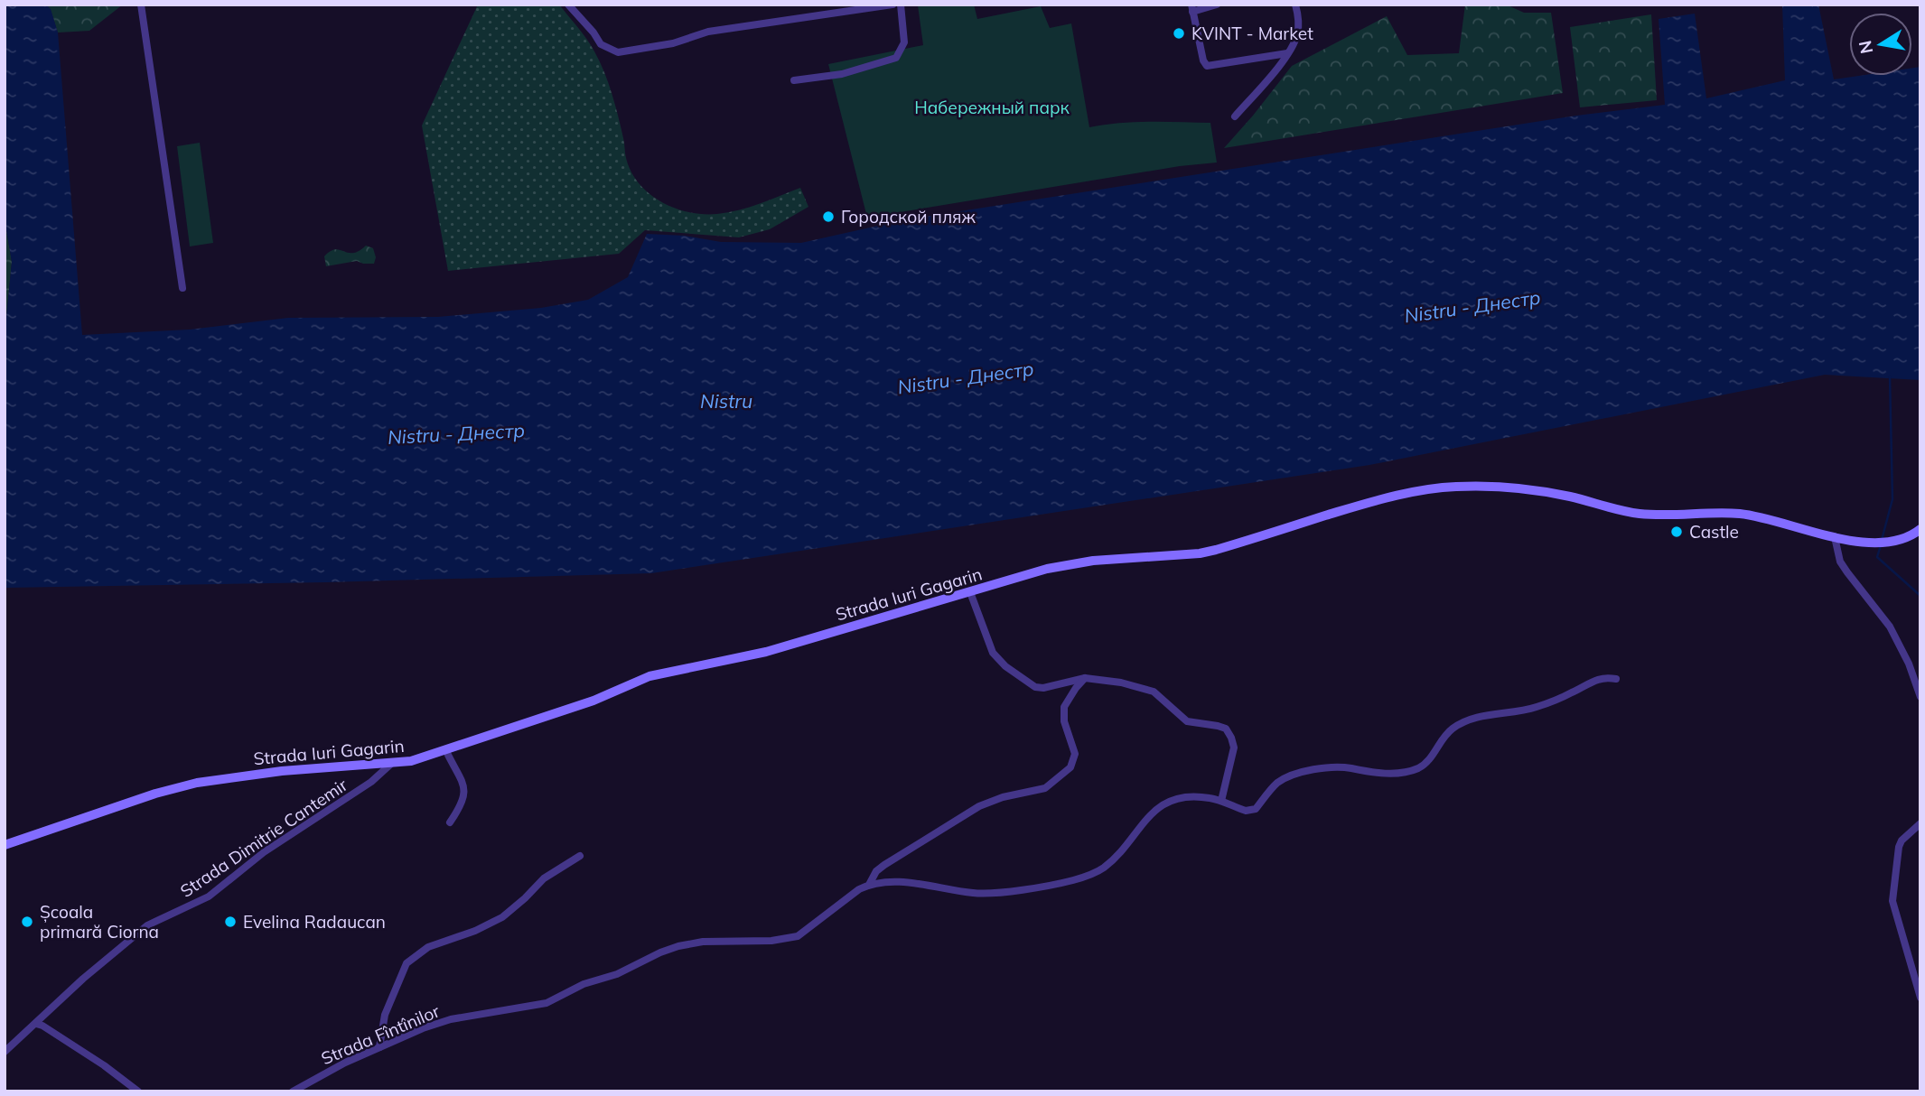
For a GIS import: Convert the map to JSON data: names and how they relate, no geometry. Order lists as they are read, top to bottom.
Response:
{
  "streets": {
    "main road": ["Strada Iuri Gagarin"],
    "street": ["Strada Dimitrie Cantemir", "Strada Fîntînilor"]
  },
  "crossings": [
    ["Strada Iuri Gagarin", "Strada Dimitrie Cantemir"]
  ],
  "water": ["Nistru - Днестр", "Nistru"],
  "parks": ["Набережный парк"],
  "places": [
    "KVINT - Market",
    "Городской пляж",
    "Castle",
    "Școala primară Ciorna",
    "Evelina Radaucan"
  ],
  "north": "left"
}
